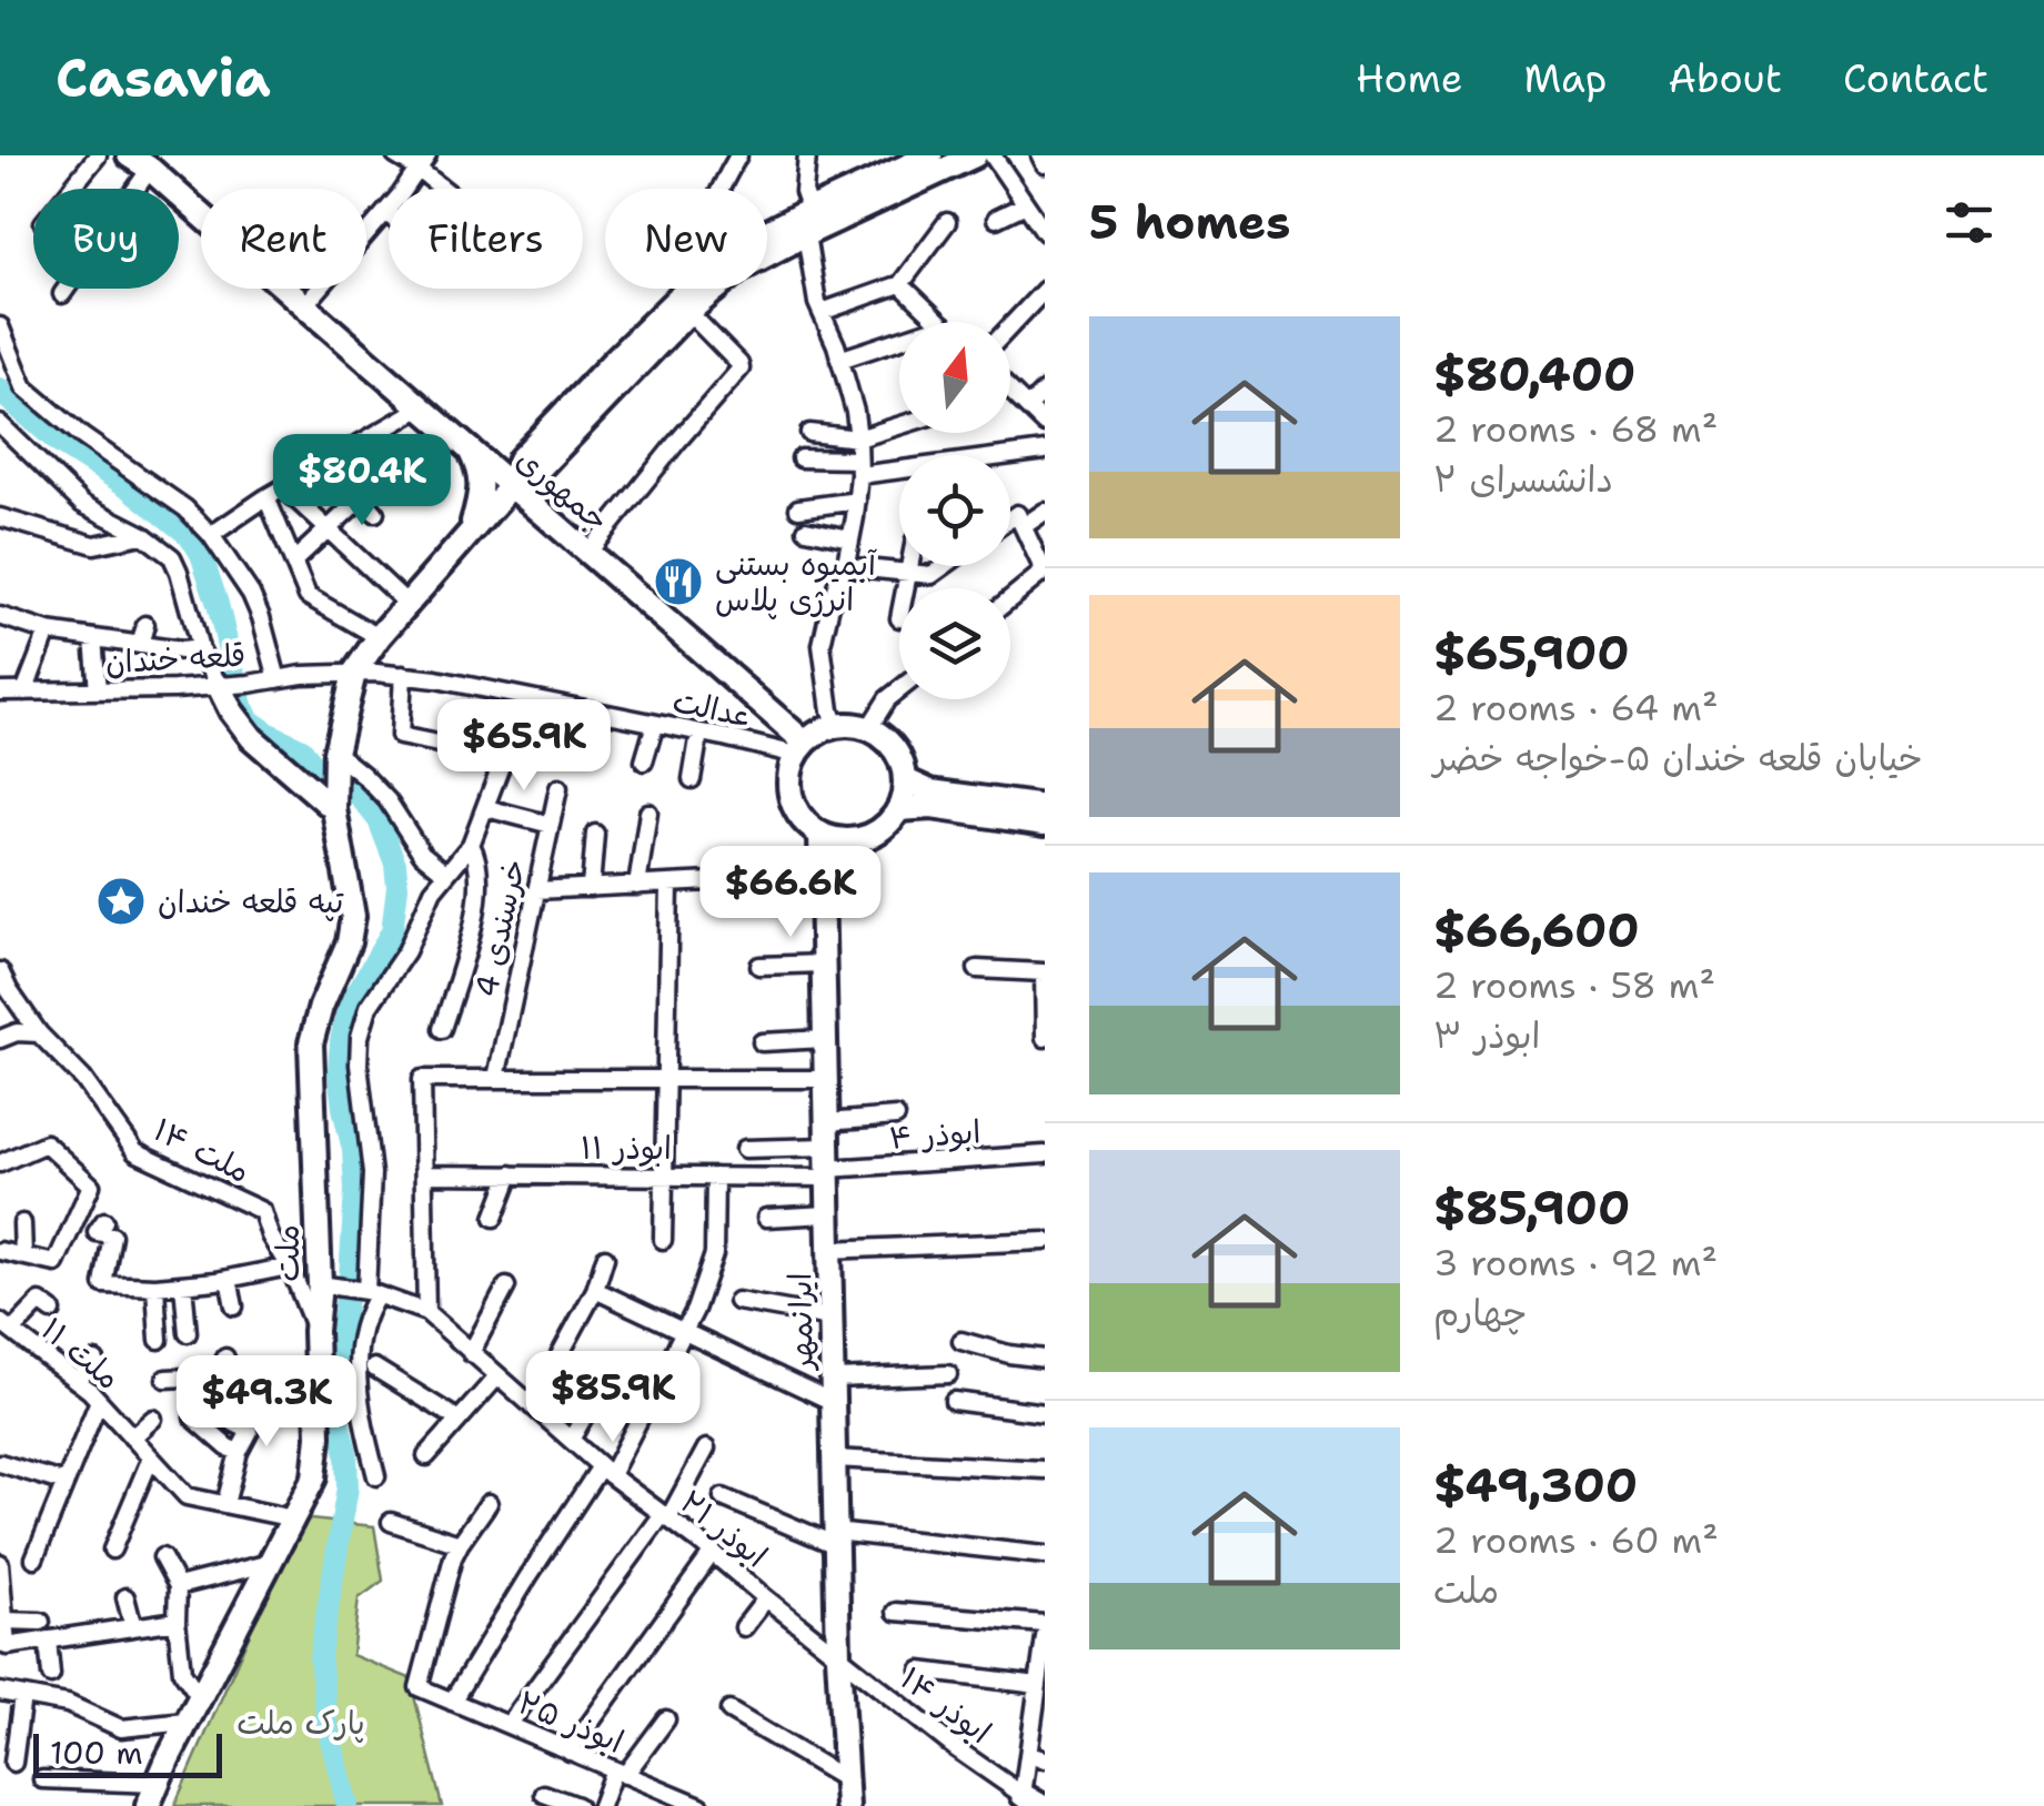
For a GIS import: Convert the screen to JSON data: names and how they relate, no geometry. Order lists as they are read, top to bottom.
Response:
{
  "streets": {
    "main road": ["جمهوری", "ملت", "ایرانمهر"],
    "street": [
      "قلعه خندان",
      "عدالت",
      "خرسندی 4",
      "ابوذر ۴",
      "ابوذر ۱۱",
      "۱۴ ملت",
      "۱۱ ملت",
      "۲۱ ابوذر",
      "۱۴ ابوذر",
      "ابوذر ۲۵"
    ]
  },
  "crossings": [
    ["جمهوری", "عدالت"],
    ["جمهوری", "ایرانمهر"],
    ["قلعه خندان", "عدالت"],
    ["قلعه خندان", "ملت"],
    ["عدالت", "ملت"],
    ["عدالت", "ایرانمهر"],
    ["ابوذر ۴", "ابوذر ۱۱"],
    ["ابوذر ۴", "ایرانمهر"],
    ["ابوذر ۱۱", "ایرانمهر"],
    ["۱۴ ملت", "ملت"],
    ["ملت", "۱۱ ملت"],
    ["ملت", "۲۱ ابوذر"],
    ["ایرانمهر", "۲۱ ابوذر"],
    ["ایرانمهر", "۱۴ ابوذر"],
    ["۲۱ ابوذر", "۱۴ ابوذر"]
  ],
  "parks": ["پارک ملت"],
  "places": {
    "restaurant": ["آبمیوه بستنی انرژی پلاس"],
    "place": ["تپه قلعه خندان"]
  },
  "scale_bar": "100 m",
  "north": "top",
  "page": {
    "header": "Casavia",
    "nav": [
      "Home",
      "Map",
      "About",
      "Contact"
    ],
    "heading": "5 homes",
    "chip": [
      "Buy",
      "Rent",
      "Filters",
      "New"
    ],
    "list": [
      {
        "name": "$80,400",
        "note": "2 rooms · 68 m² · ۲ دانشسرای"
      },
      {
        "name": "$65,900",
        "note": "2 rooms · 64 m² · خیابان قلعه خندان ۵-خواجه خضر"
      },
      {
        "name": "$66,600",
        "note": "2 rooms · 58 m² · ۳ ابوذر"
      },
      {
        "name": "$85,900",
        "note": "3 rooms · 92 m² · چهارم"
      },
      {
        "name": "$49,300",
        "note": "2 rooms · 60 m² · ملت"
      }
    ],
    "price": [
      "$80.4K",
      "$65.9K",
      "$66.6K",
      "$85.9K",
      "$49.3K"
    ],
    "scale": "100 m"
  }
}
